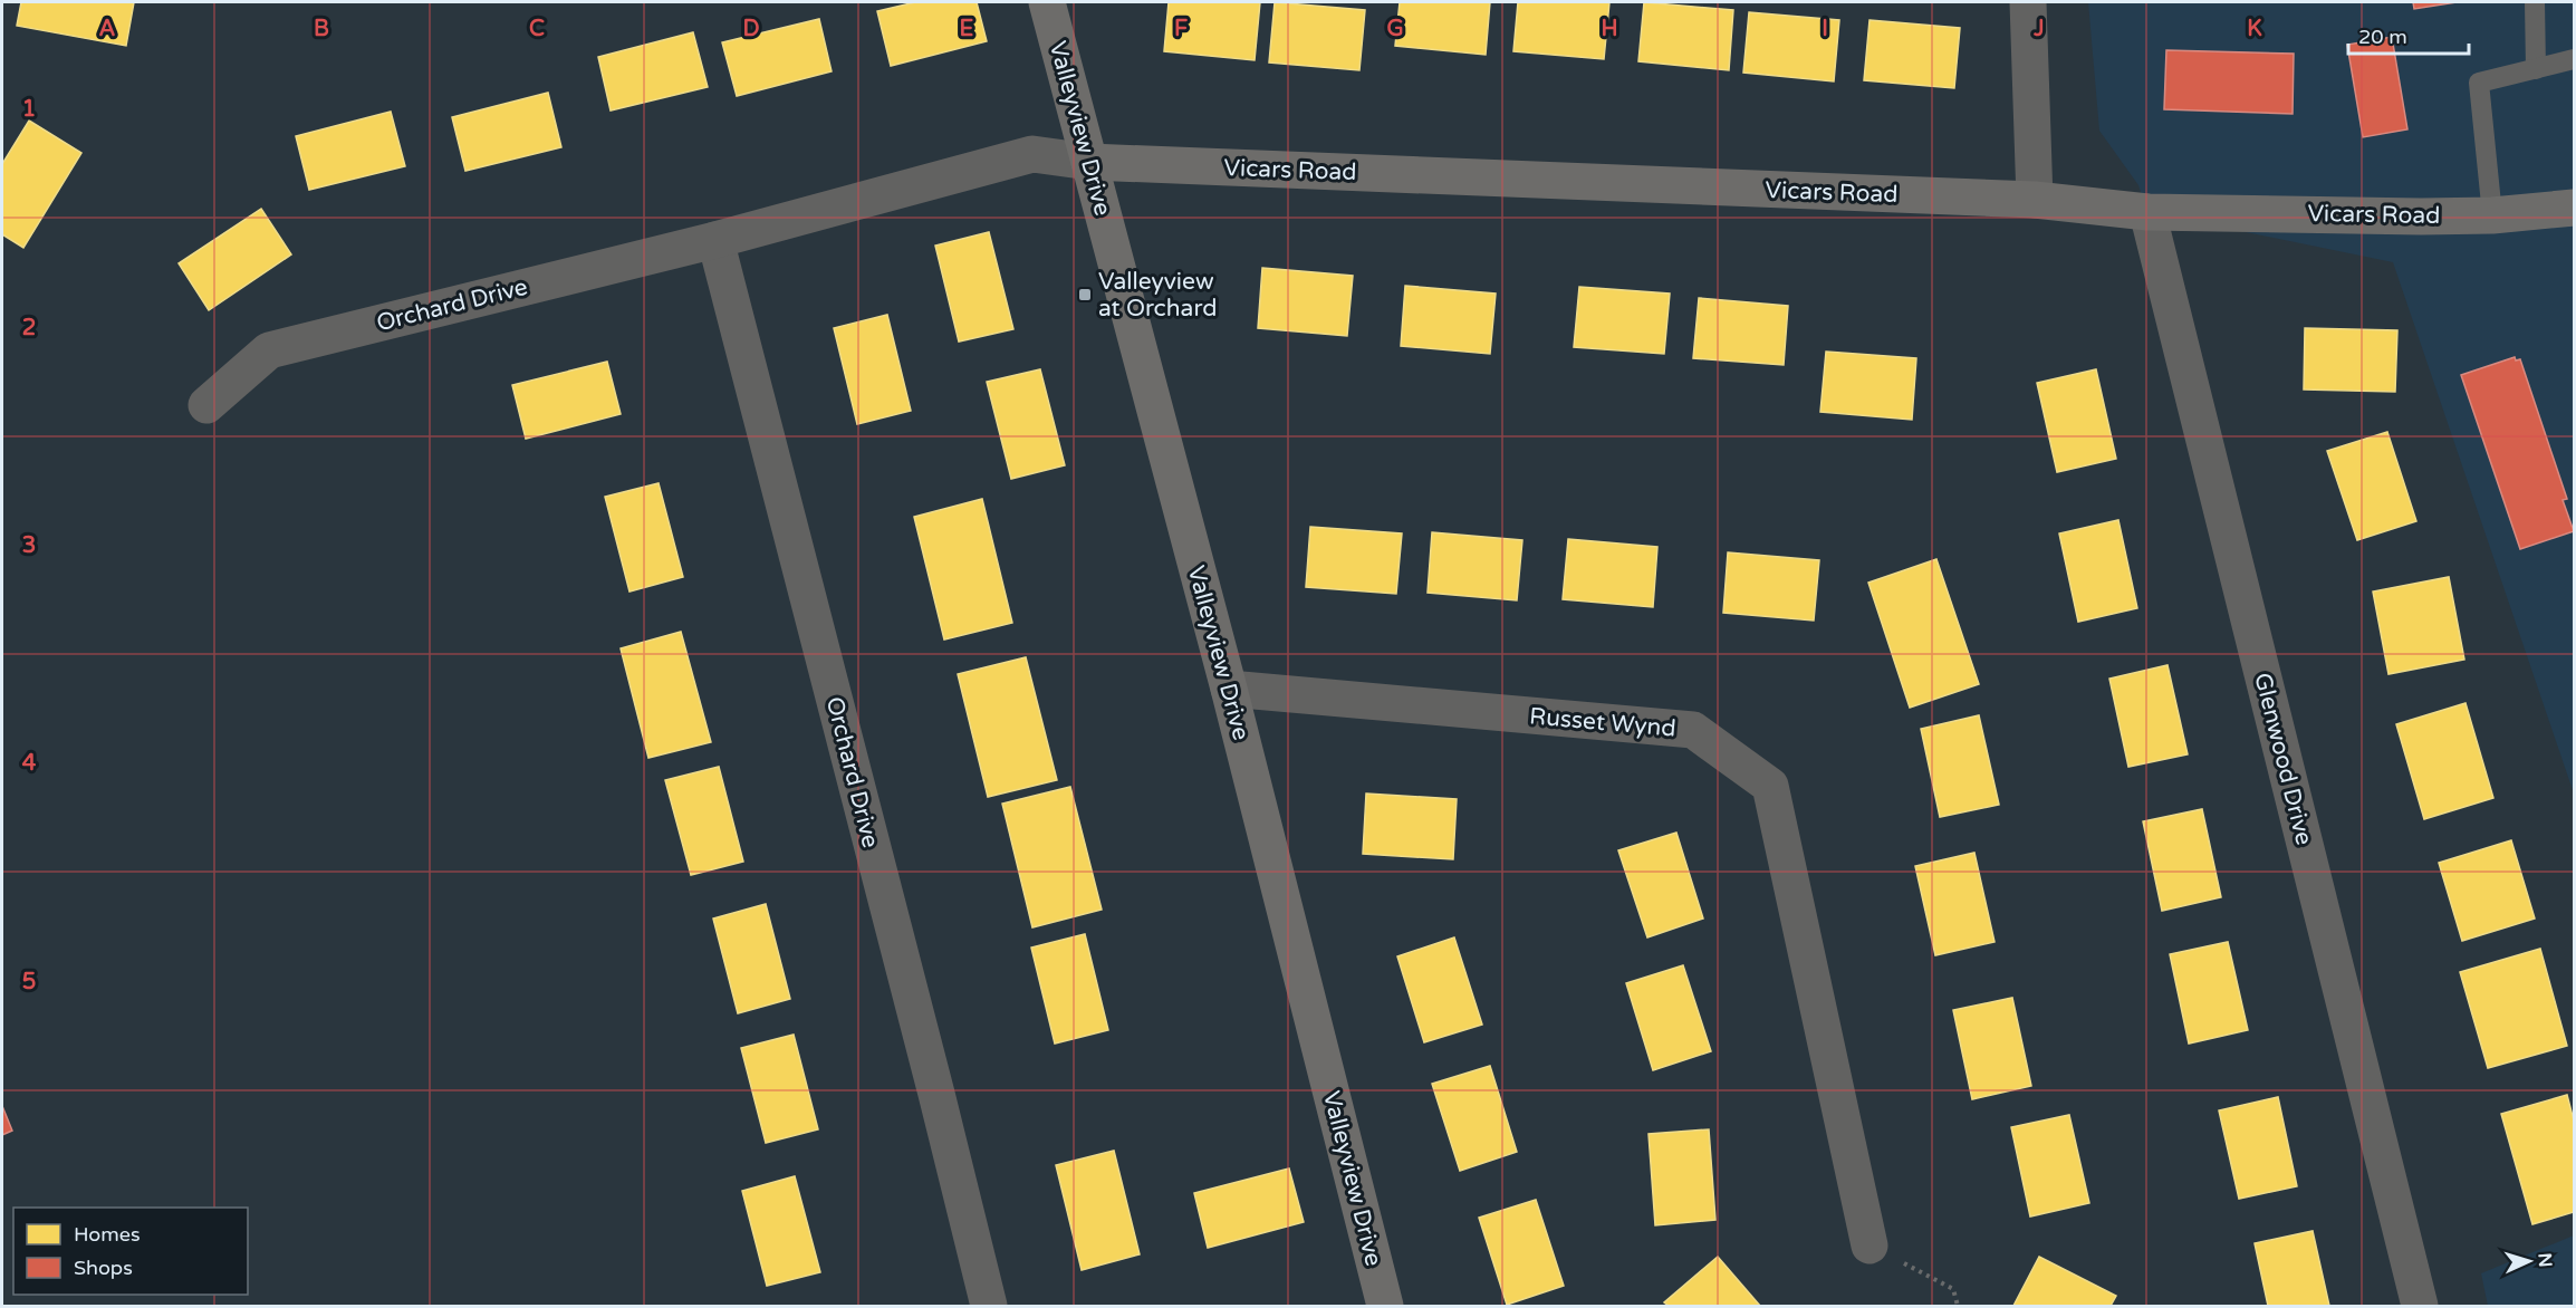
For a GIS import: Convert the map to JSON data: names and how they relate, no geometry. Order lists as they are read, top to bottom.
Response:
{
  "streets": {
    "street": [
      "Valleyview Drive",
      "Vicars Road",
      "Orchard Drive",
      "Russet Wynd",
      "Glenwood Drive"
    ]
  },
  "crossings": [
    ["Valleyview Drive", "Vicars Road"],
    ["Valleyview Drive", "Orchard Drive"],
    ["Valleyview Drive", "Russet Wynd"],
    ["Vicars Road", "Orchard Drive"],
    ["Vicars Road", "Glenwood Drive"]
  ],
  "places": {
    "transit": ["Valleyview at Orchard"]
  },
  "legend": ["Homes", "Shops"],
  "scale_bar": "20 m",
  "north": "right",
  "grid": {
    "columns": [
      "A",
      "B",
      "C",
      "D",
      "E",
      "F",
      "G",
      "H",
      "I",
      "J",
      "K"
    ],
    "rows": [
      "1",
      "2",
      "3",
      "4",
      "5"
    ]
  }
}
